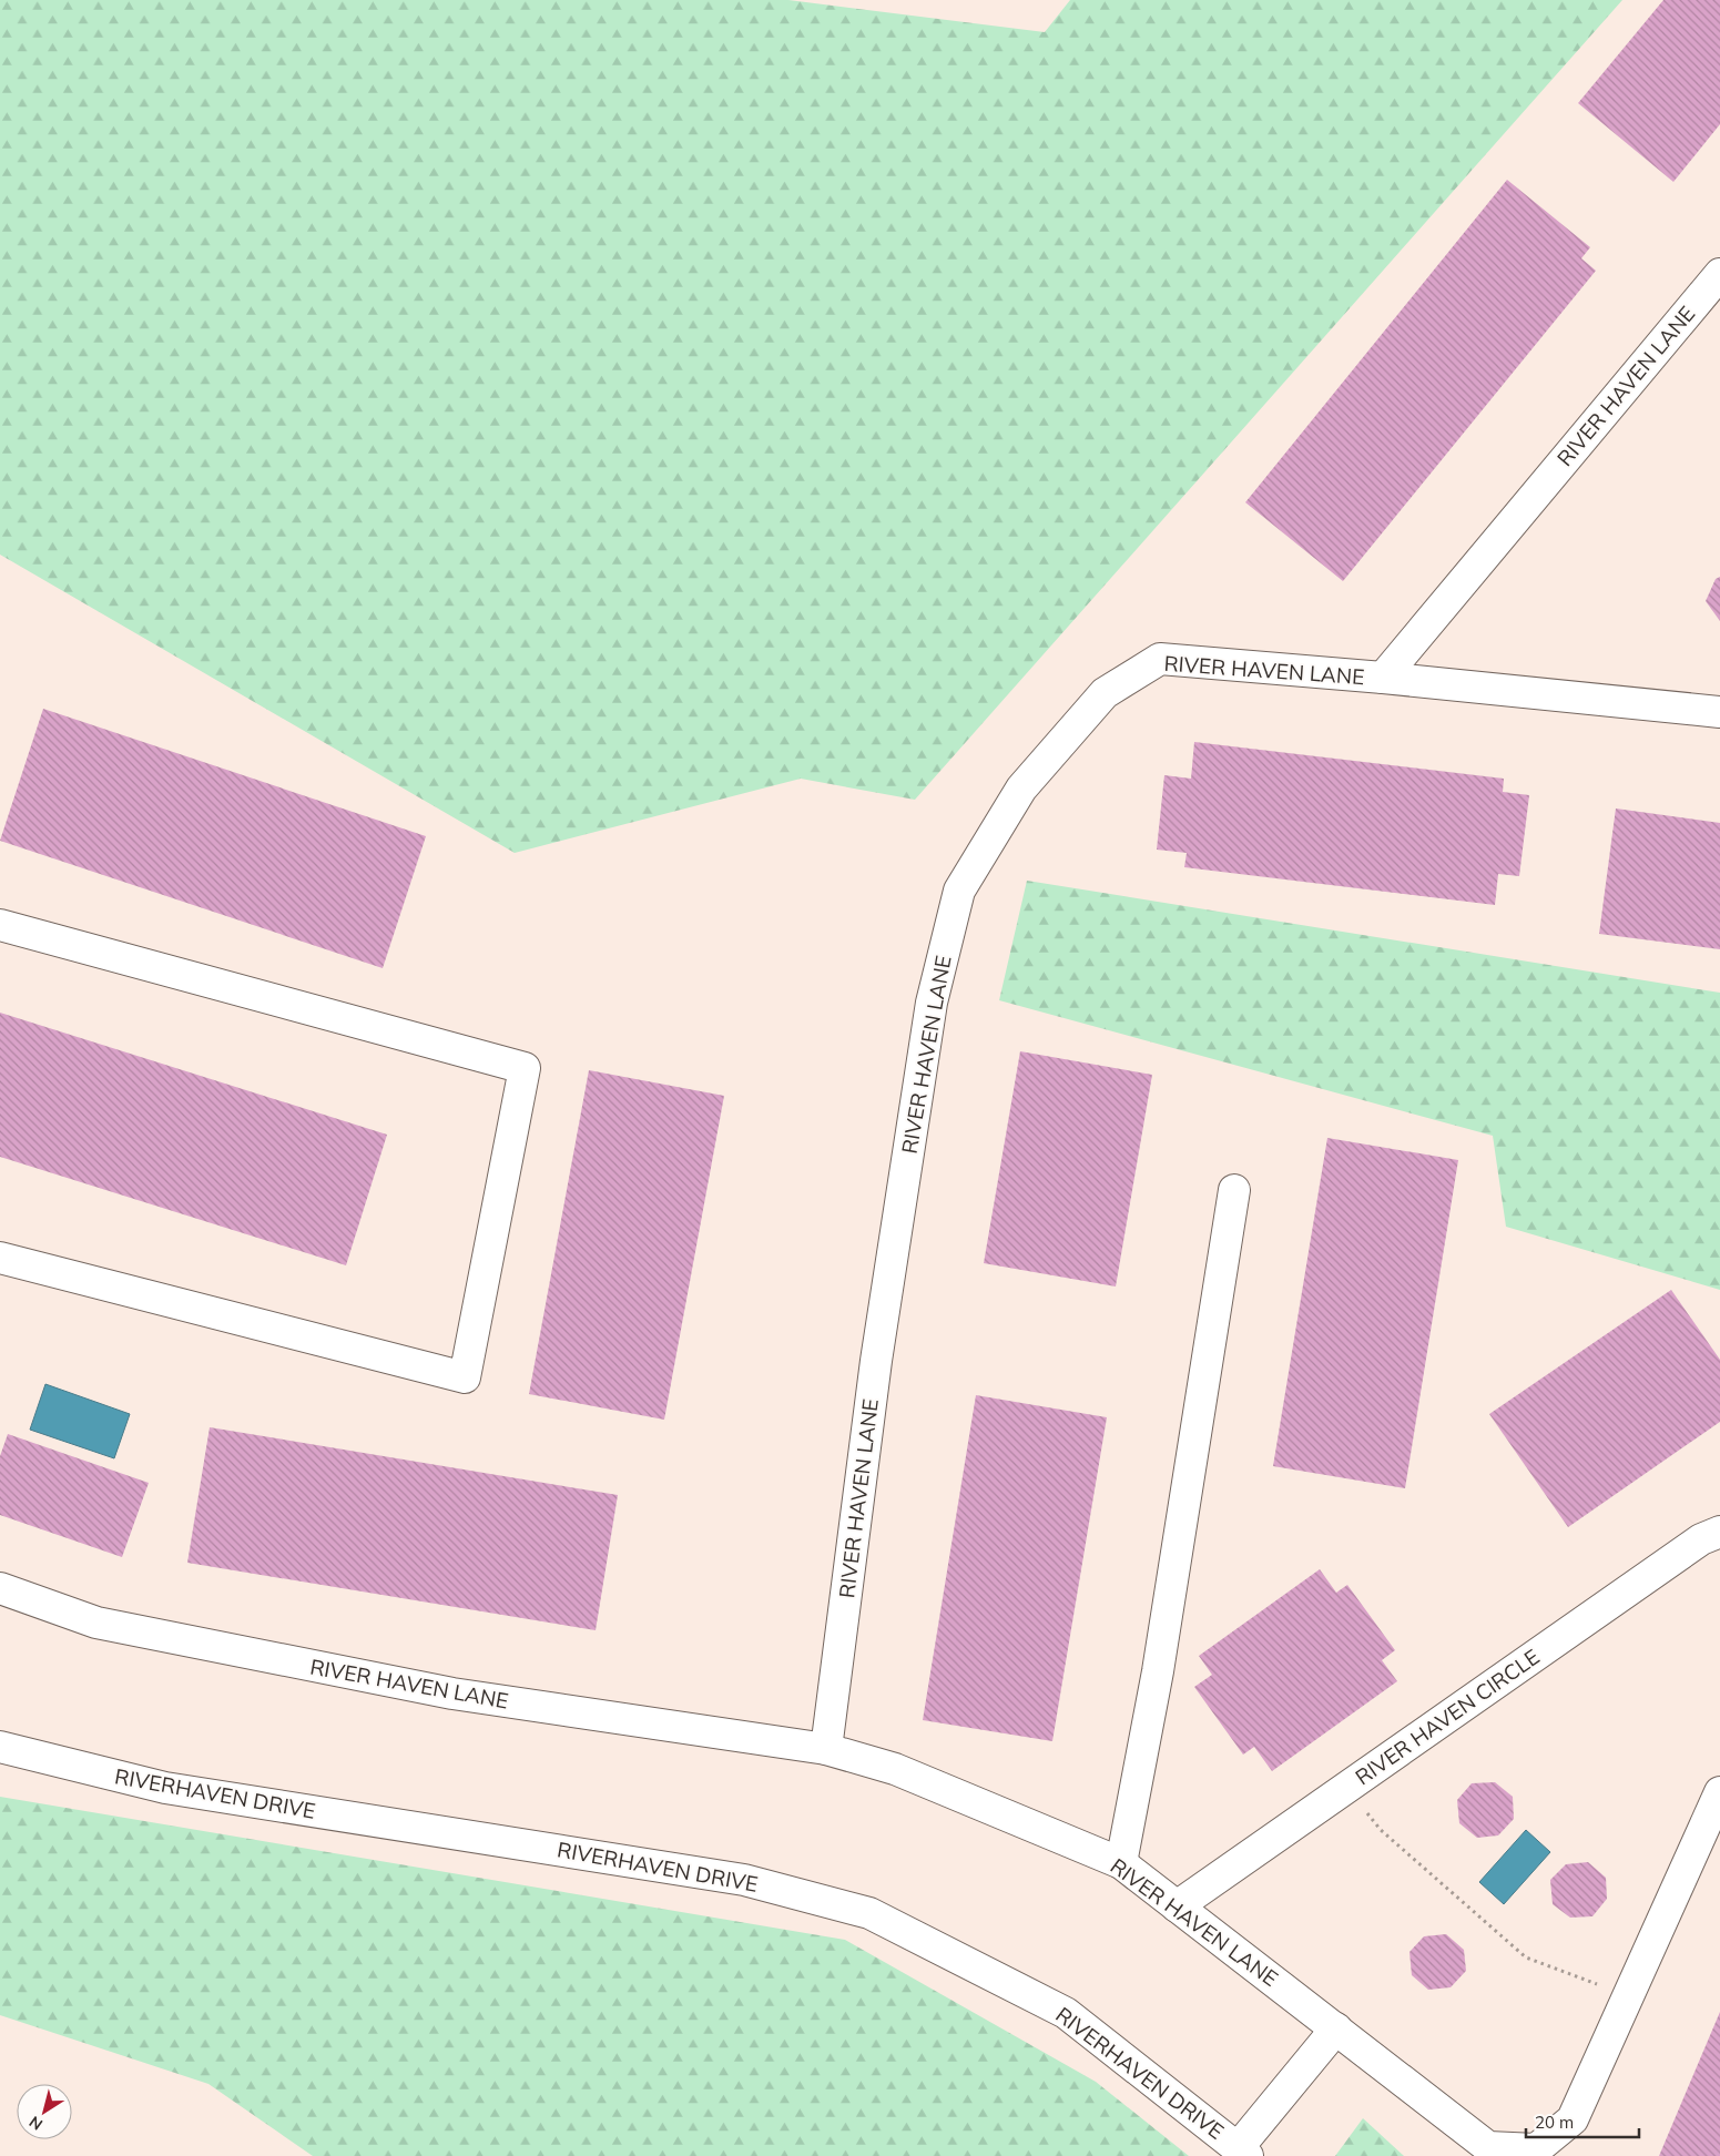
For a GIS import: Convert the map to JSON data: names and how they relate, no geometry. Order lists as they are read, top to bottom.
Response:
{
  "streets": {
    "street": ["RIVER HAVEN LANE", "RIVER HAVEN CIRCLE", "RIVERHAVEN DRIVE"]
  },
  "crossings": [
    ["RIVER HAVEN LANE", "RIVER HAVEN CIRCLE"]
  ],
  "scale_bar": "20 m",
  "north": "bottom left"
}
